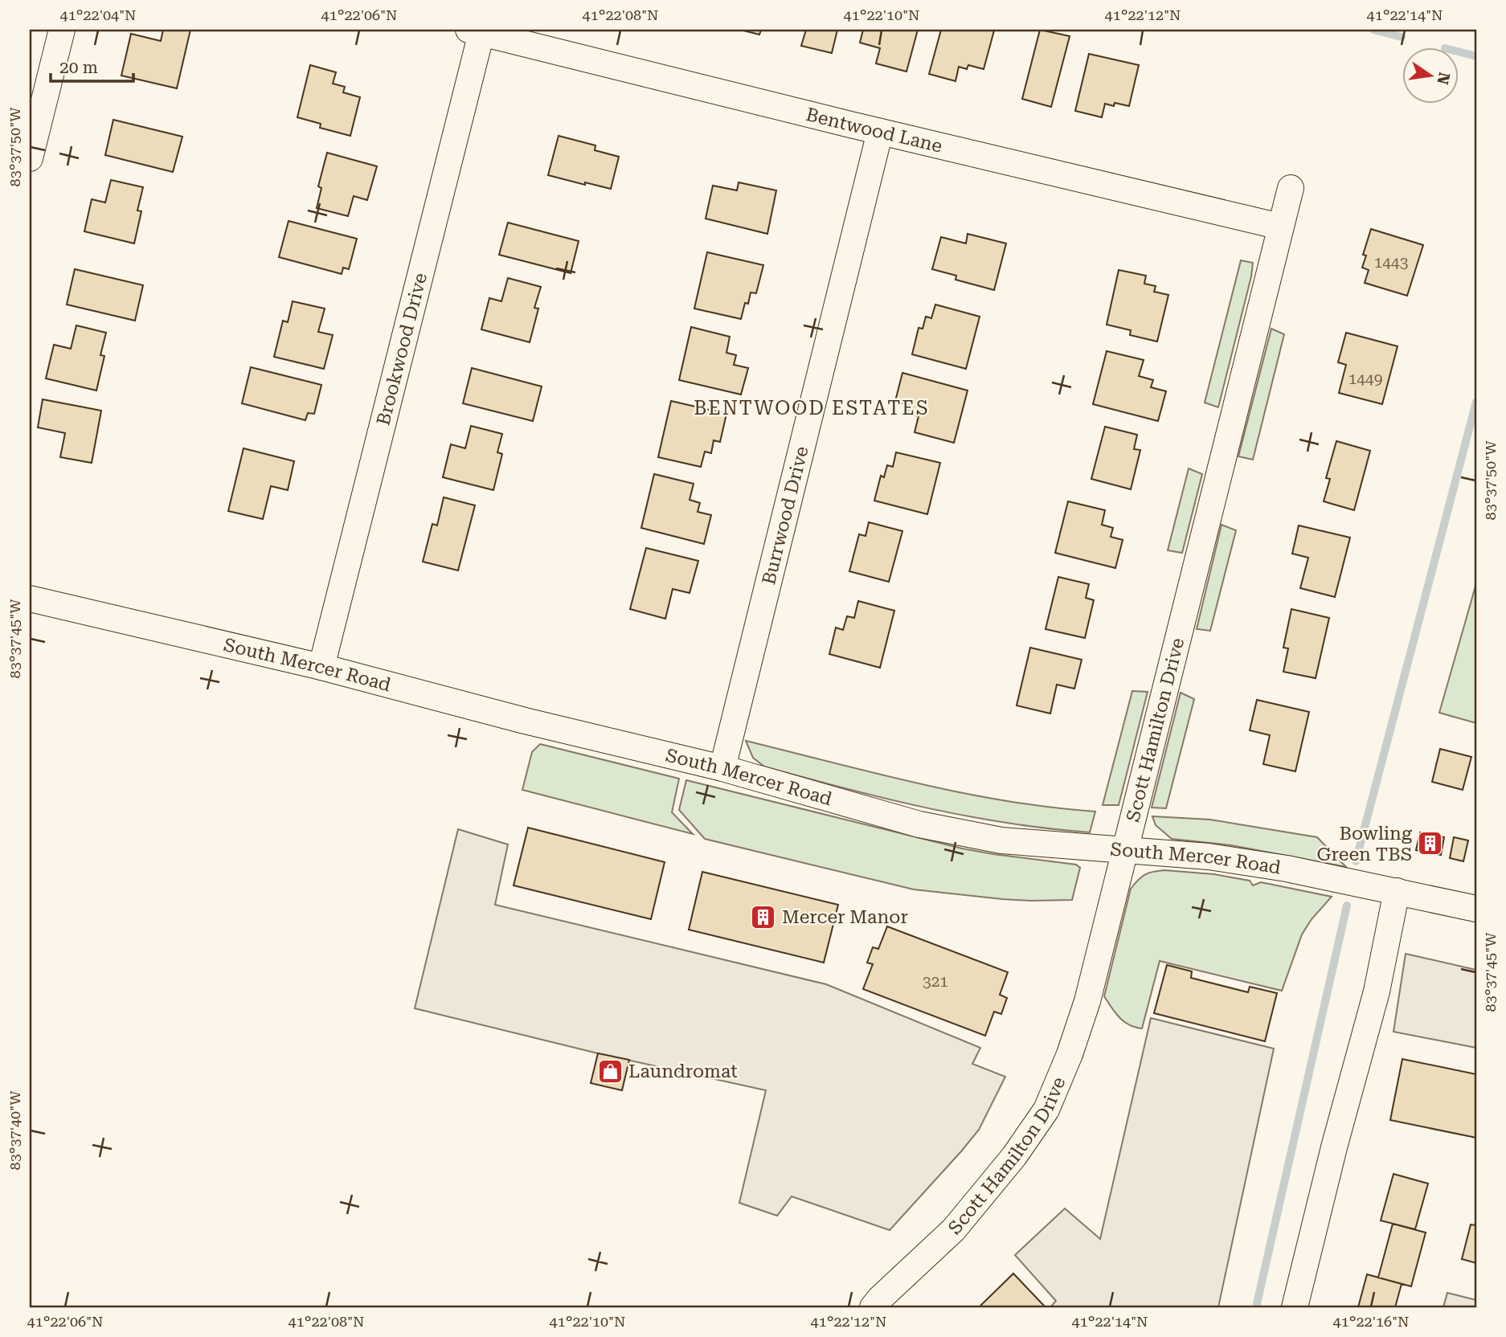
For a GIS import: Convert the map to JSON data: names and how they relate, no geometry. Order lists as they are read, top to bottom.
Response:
{
  "streets": {
    "street": [
      "Bentwood Lane",
      "Brookwood Drive",
      "Burrwood Drive",
      "South Mercer Road",
      "Scott Hamilton Drive"
    ]
  },
  "crossings": [
    ["Bentwood Lane", "Brookwood Drive"],
    ["Bentwood Lane", "Burrwood Drive"],
    ["Bentwood Lane", "Scott Hamilton Drive"],
    ["Brookwood Drive", "South Mercer Road"],
    ["Burrwood Drive", "South Mercer Road"],
    ["South Mercer Road", "Scott Hamilton Drive"]
  ],
  "districts": ["BENTWOOD ESTATES"],
  "places": {
    "building": ["Bowling Green TBS", "Mercer Manor"],
    "shop": ["Laundromat"]
  },
  "house_numbers": ["1443", "1449", "321"],
  "scale_bar": "20 m",
  "north": "right",
  "coordinates": [
    "41°22'04\"N",
    "41°22'06\"N",
    "41°22'08\"N",
    "41°22'10\"N",
    "41°22'12\"N",
    "41°22'14\"N",
    "83°37'50\"W",
    "83°37'45\"W",
    "83°37'40\"W",
    "41°22'16\"N"
  ]
}
